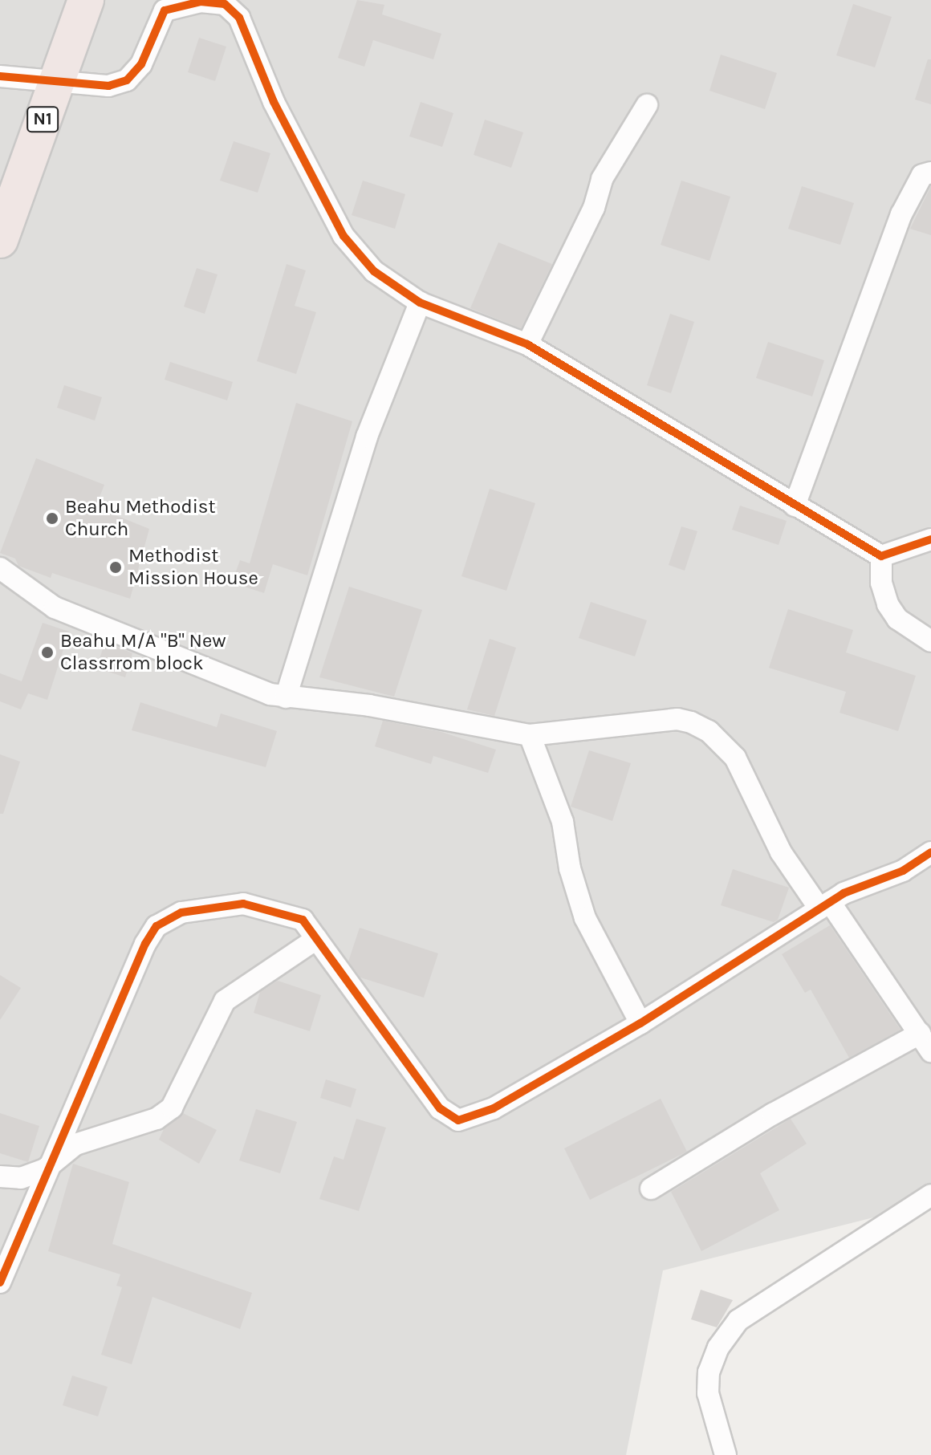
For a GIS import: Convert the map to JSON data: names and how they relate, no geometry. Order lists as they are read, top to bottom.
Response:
{
  "streets": {
    "highway": ["N1"]
  },
  "places": ["Beahu Methodist Church", "Methodist Mission House", "Beahu M/A \"B\" New Classrrom block"]
}
